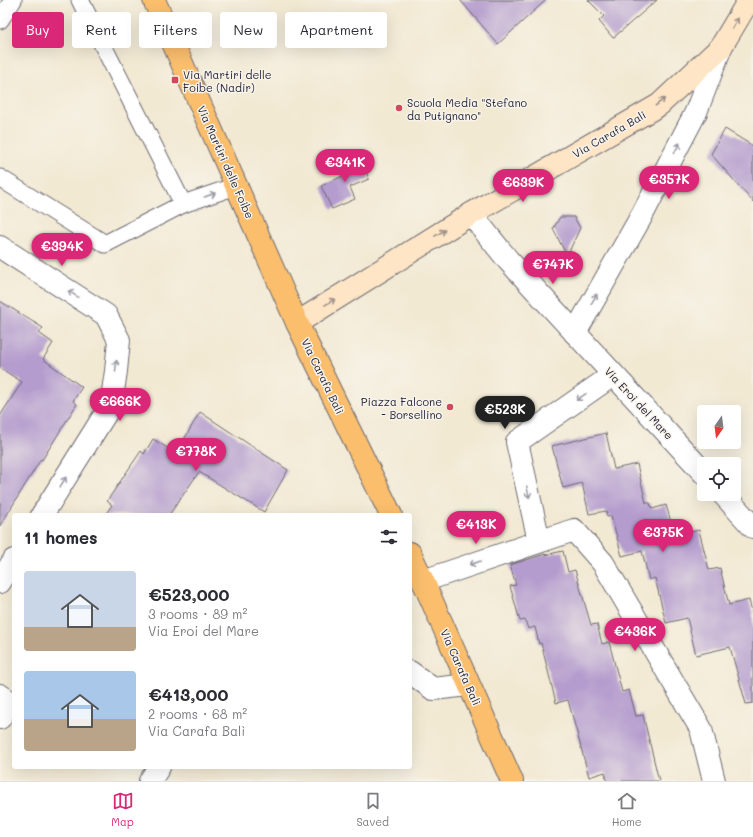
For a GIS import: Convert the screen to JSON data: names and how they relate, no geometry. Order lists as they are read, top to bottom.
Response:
{
  "streets": {
    "main road": ["Via Carafa Bali", "Via Martiri delle Foibe", "Via Carafa Balì"],
    "street": ["Via Eroi del Mare"]
  },
  "crossings": [
    ["Via Carafa Bali", "Via Martiri delle Foibe"],
    ["Via Carafa Bali", "Via Carafa Balì"],
    ["Via Carafa Bali", "Via Eroi del Mare"],
    ["Via Martiri delle Foibe", "Via Carafa Balì"]
  ],
  "one_way": ["Via Carafa Bali"],
  "places": {
    "transit": ["Via Martiri delle Foibe (Nadir)"],
    "other": ["Scuola Media \"Stefano da Putignano\"", "Piazza Falcone - Borsellino"]
  },
  "north": "bottom",
  "page": {
    "chip": [
      "Buy",
      "Rent",
      "Filters",
      "New",
      "Apartment"
    ],
    "price": [
      "€341K",
      "€357K",
      "€639K",
      "€394K",
      "€747K",
      "€666K",
      "€523K",
      "€778K",
      "€413K",
      "€375K",
      "€436K"
    ],
    "heading": "11 homes",
    "list": [
      {
        "name": "€523,000",
        "note": "3 rooms · 89 m² · Via Eroi del Mare"
      },
      {
        "name": "€413,000",
        "note": "2 rooms · 68 m² · Via Carafa Balì"
      }
    ],
    "tabs": ["Map", "Saved", "Home"]
  }
}
